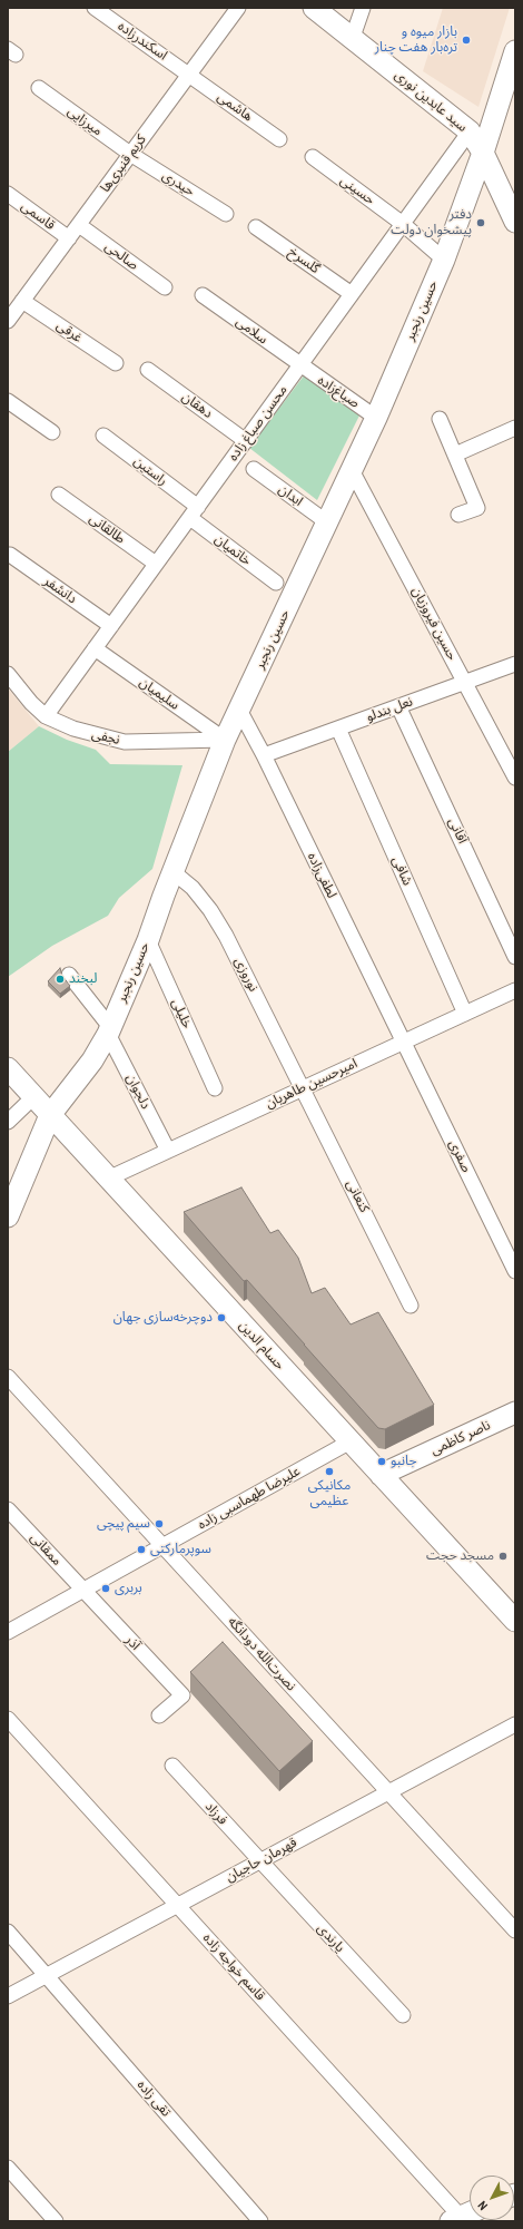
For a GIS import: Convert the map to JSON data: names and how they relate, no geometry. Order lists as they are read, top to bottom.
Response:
{
  "streets": {
    "street": [
      "اسکندرزاده",
      "سید عابدین نوری",
      "هاشمی",
      "میرزایی",
      "کریم قنبری‌ها",
      "حیدری",
      "حسینی",
      "قاسمی",
      "صالحی",
      "گلسرخ",
      "حسین رنجبر",
      "سلامی",
      "غرقی",
      "صباغ‌زاده",
      "دهقان",
      "محسن صباغ زاده",
      "راستین",
      "ابدان",
      "طالقانی",
      "خاتمیان",
      "دانشفر",
      "حسین فیروزیان",
      "سلیمیان",
      "نعل بندلو",
      "نجفی",
      "آقانی",
      "شافی",
      "لطفی‌زاده",
      "نوروزی",
      "خلیلی",
      "امیرحسین طاهریان",
      "دلجوان",
      "صفری",
      "کنعانی",
      "حسام الدین",
      "ناصر کاظمی",
      "علیرضا طهماسبی زاده",
      "ممقانی",
      "آذر",
      "نصرت‌الله دودانگه",
      "فرزاد",
      "قهرمان حاجیان",
      "یارندی",
      "قاسم خواجه زاده",
      "تقی زاده"
    ]
  },
  "crossings": [
    ["اسکندرزاده", "هاشمی"],
    ["اسکندرزاده", "کریم قنبری‌ها"],
    ["سید عابدین نوری", "حسین رنجبر"],
    ["سید عابدین نوری", "محسن صباغ زاده"],
    ["هاشمی", "کریم قنبری‌ها"],
    ["میرزایی", "کریم قنبری‌ها"],
    ["میرزایی", "حیدری"],
    ["کریم قنبری‌ها", "حیدری"],
    ["کریم قنبری‌ها", "قاسمی"],
    ["کریم قنبری‌ها", "صالحی"],
    ["کریم قنبری‌ها", "غرقی"],
    ["حسینی", "محسن صباغ زاده"],
    ["گلسرخ", "محسن صباغ زاده"],
    ["حسین رنجبر", "صباغ‌زاده"],
    ["حسین رنجبر", "ابدان"],
    ["حسین رنجبر", "حسین فیروزیان"],
    ["حسین رنجبر", "سلیمیان"],
    ["حسین رنجبر", "نجفی"],
    ["حسین رنجبر", "لطفی‌زاده"],
    ["حسین رنجبر", "نوروزی"],
    ["حسین رنجبر", "خلیلی"],
    ["حسین رنجبر", "دلجوان"],
    ["حسین رنجبر", "حسام الدین"],
    ["سلامی", "صباغ‌زاده"],
    ["سلامی", "محسن صباغ زاده"],
    ["صباغ‌زاده", "محسن صباغ زاده"],
    ["دهقان", "محسن صباغ زاده"],
    ["محسن صباغ زاده", "راستین"],
    ["محسن صباغ زاده", "طالقانی"],
    ["محسن صباغ زاده", "خاتمیان"],
    ["محسن صباغ زاده", "دانشفر"],
    ["محسن صباغ زاده", "سلیمیان"],
    ["محسن صباغ زاده", "نجفی"],
    ["راستین", "خاتمیان"],
    ["حسین فیروزیان", "نعل بندلو"],
    ["سلیمیان", "نجفی"],
    ["نعل بندلو", "آقانی"],
    ["نعل بندلو", "شافی"],
    ["نعل بندلو", "لطفی‌زاده"],
    ["شافی", "امیرحسین طاهریان"],
    ["لطفی‌زاده", "امیرحسین طاهریان"],
    ["لطفی‌زاده", "صفری"],
    ["نوروزی", "امیرحسین طاهریان"],
    ["نوروزی", "کنعانی"],
    ["امیرحسین طاهریان", "دلجوان"],
    ["امیرحسین طاهریان", "صفری"],
    ["امیرحسین طاهریان", "کنعانی"],
    ["امیرحسین طاهریان", "حسام الدین"],
    ["حسام الدین", "ناصر کاظمی"],
    ["حسام الدین", "علیرضا طهماسبی زاده"],
    ["علیرضا طهماسبی زاده", "ممقانی"],
    ["علیرضا طهماسبی زاده", "آذر"],
    ["علیرضا طهماسبی زاده", "نصرت‌الله دودانگه"],
    ["ممقانی", "آذر"],
    ["نصرت‌الله دودانگه", "قهرمان حاجیان"],
    ["فرزاد", "قهرمان حاجیان"],
    ["فرزاد", "یارندی"],
    ["قهرمان حاجیان", "یارندی"],
    ["قهرمان حاجیان", "قاسم خواجه زاده"],
    ["قهرمان حاجیان", "تقی زاده"]
  ],
  "places": [
    "بازار میوه و تره‌بار هفت چنار",
    "دفتر پیشخوان دولت",
    "لبخند",
    "دوچرخه‌سازی جهان",
    "جانبو",
    "مکانیکی عظیمی",
    "سیم پیچی",
    "سوپرمارکتی",
    "مسجد حجت",
    "بربری"
  ],
  "north": "bottom left"
}
